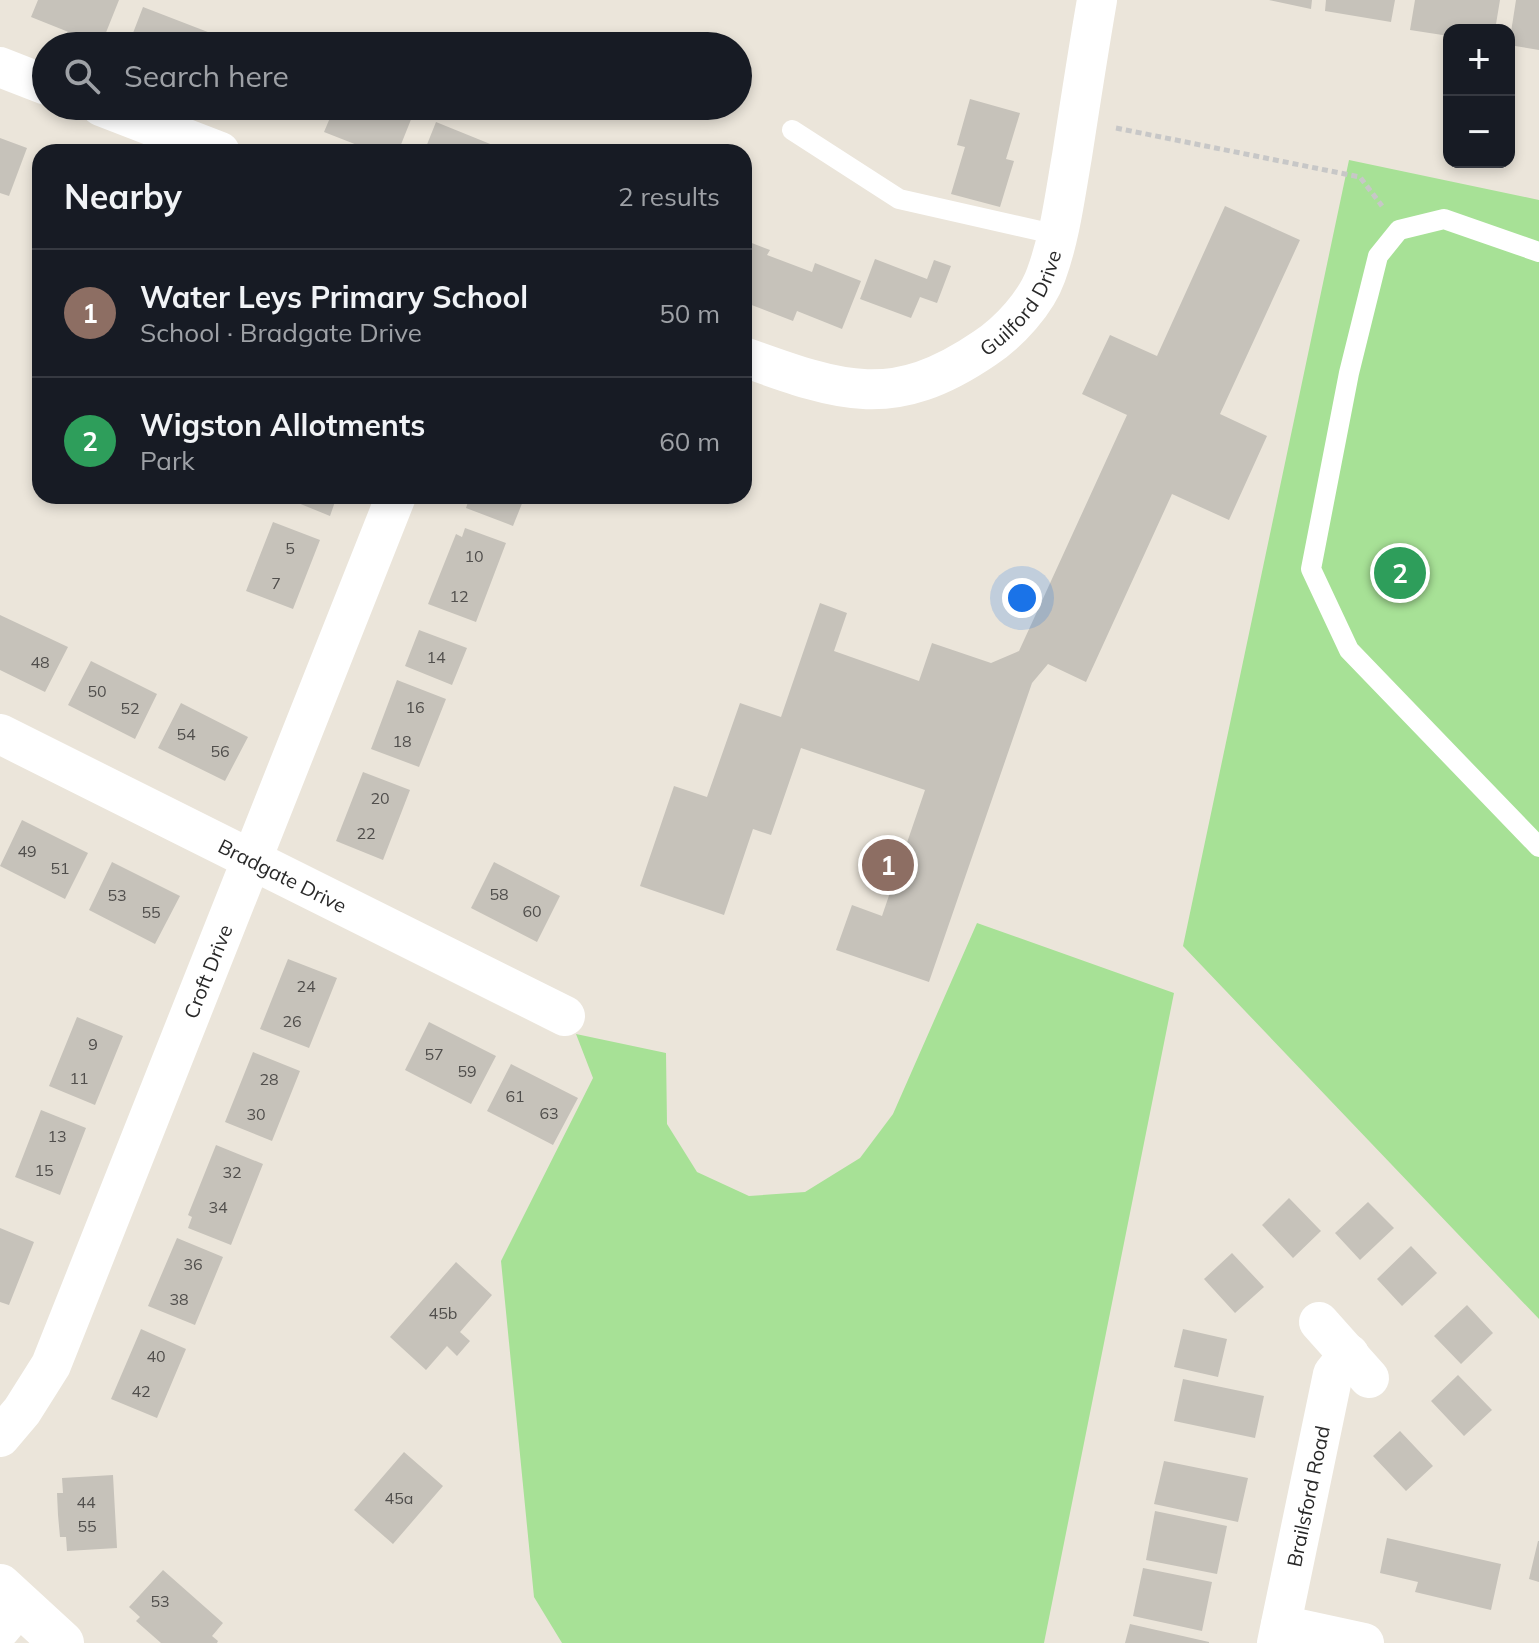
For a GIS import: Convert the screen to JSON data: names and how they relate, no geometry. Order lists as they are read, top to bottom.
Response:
{
  "streets": {
    "street": [
      "Guilford Drive",
      "Bradgate Drive",
      "Croft Drive",
      "Brailsford Road"
    ]
  },
  "crossings": [
    ["Bradgate Drive", "Croft Drive"]
  ],
  "house_numbers": [
    "5",
    "10",
    "7",
    "12",
    "14",
    "48",
    "50",
    "16",
    "52",
    "54",
    "18",
    "56",
    "20",
    "22",
    "49",
    "51",
    "58",
    "53",
    "60",
    "55",
    "24",
    "26",
    "9",
    "57",
    "59",
    "11",
    "28",
    "61",
    "63",
    "30",
    "13",
    "15",
    "32",
    "34",
    "36",
    "38",
    "45b",
    "40",
    "42",
    "45a",
    "44",
    "55",
    "53"
  ],
  "page": {
    "map_buttons": ["+", "−"],
    "search": "Search here",
    "heading": ["Nearby", "2 results"],
    "list": [
      {
        "mark": "1",
        "name": "Water Leys Primary School",
        "note": "School · Bradgate Drive",
        "value": "50 m"
      },
      {
        "mark": "2",
        "name": "Wigston Allotments",
        "note": "Park",
        "value": "60 m"
      }
    ],
    "pins": ["2", "1"]
  }
}
